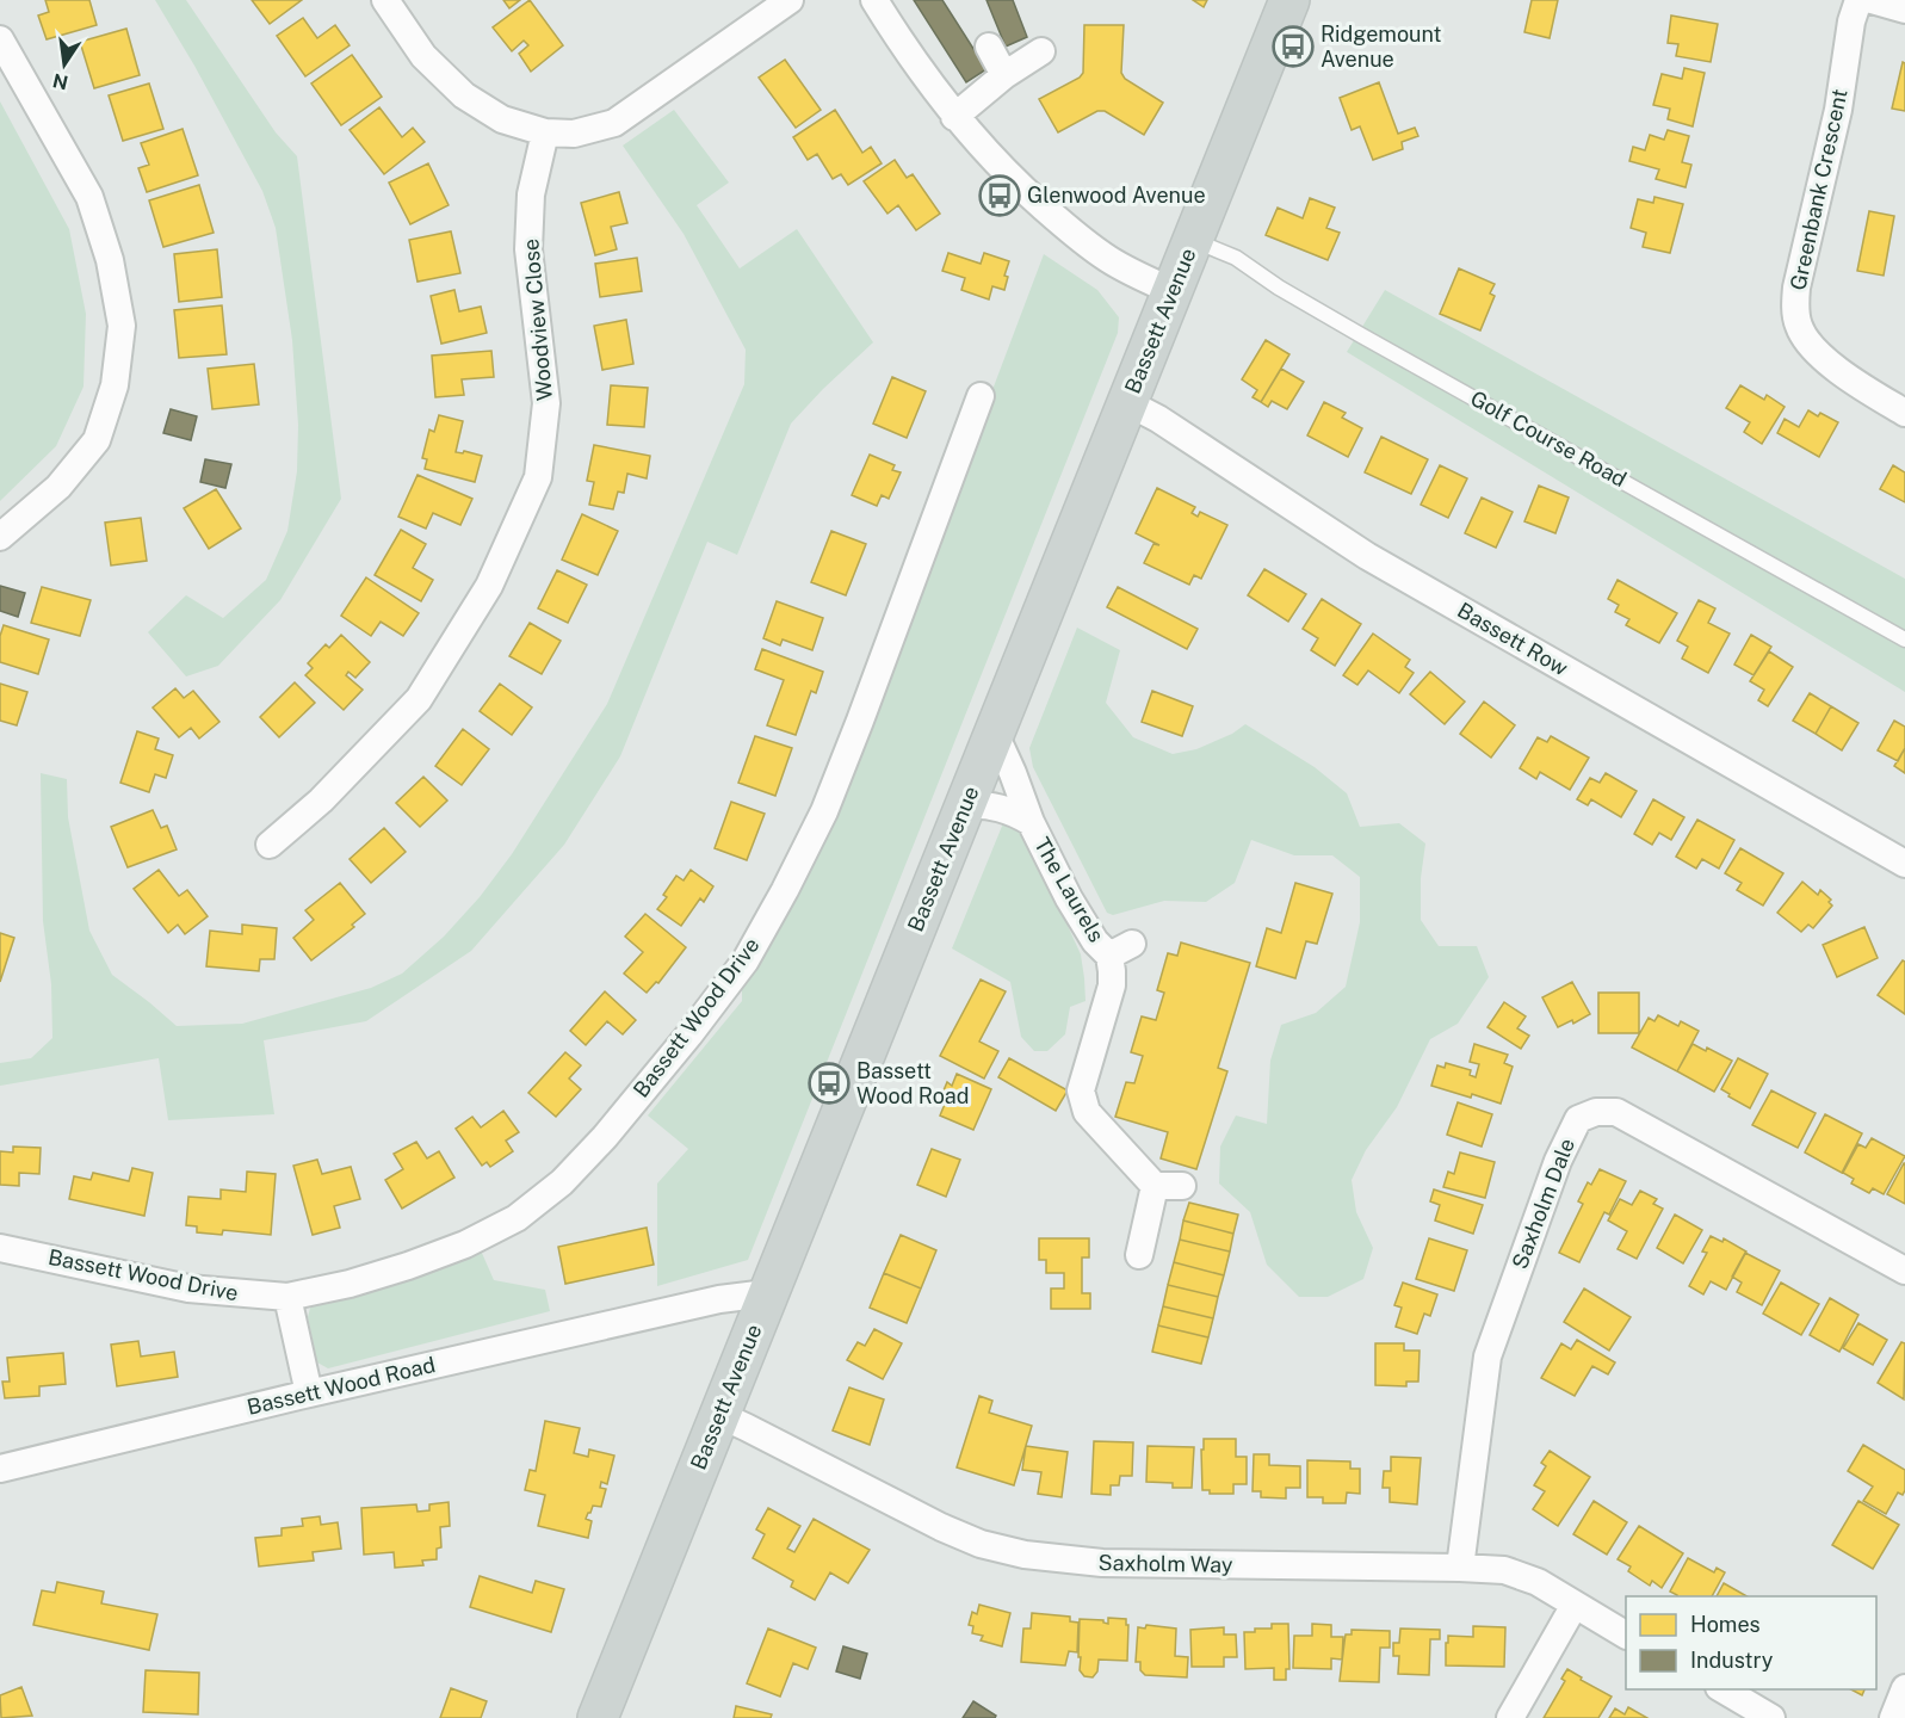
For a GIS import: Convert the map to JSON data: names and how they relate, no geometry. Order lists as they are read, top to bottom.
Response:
{
  "streets": {
    "main road": ["Bassett Avenue"],
    "street": [
      "Greenbank Crescent",
      "Woodview Close",
      "Bassett Row",
      "The Laurels",
      "Bassett Wood Drive",
      "Saxholm Dale",
      "Bassett Wood Road",
      "Saxholm Way"
    ],
    "lane": ["Golf Course Road"]
  },
  "crossings": [
    ["Bassett Avenue", "Golf Course Road"],
    ["Bassett Avenue", "Bassett Row"],
    ["Bassett Avenue", "The Laurels"],
    ["Bassett Avenue", "Bassett Wood Road"],
    ["Bassett Avenue", "Saxholm Way"],
    ["Saxholm Dale", "Saxholm Way"]
  ],
  "places": {
    "bus stop": ["Ridgemount Avenue", "Glenwood Avenue", "Bassett Wood Road"]
  },
  "legend": ["Homes", "Industry"],
  "north": "bottom"
}
